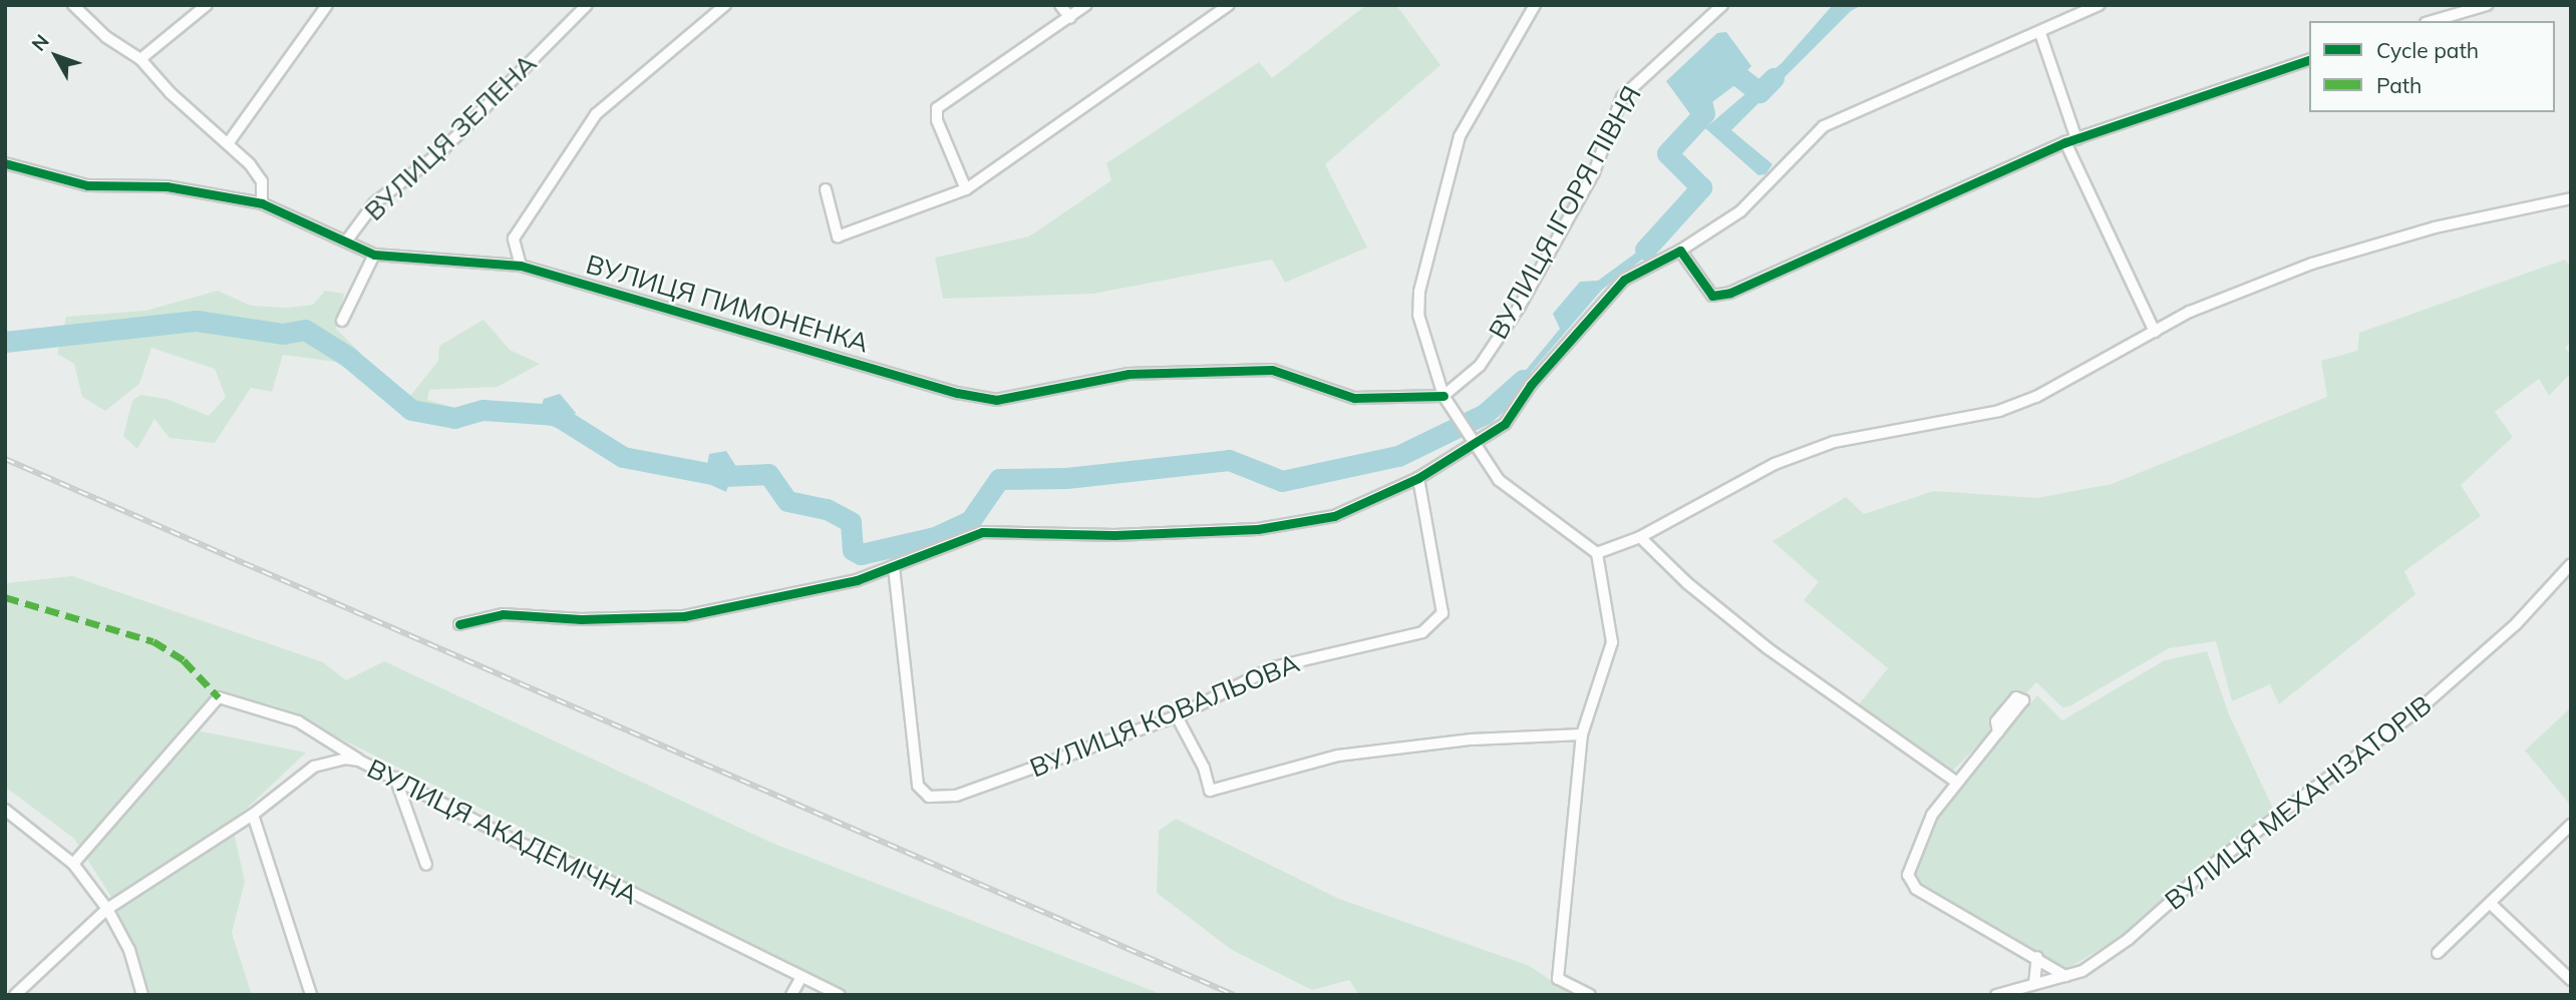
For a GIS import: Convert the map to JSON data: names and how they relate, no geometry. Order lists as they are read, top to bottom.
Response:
{
  "streets": {
    "street": [
      "ВУЛИЦЯ ЗЕЛЕНА",
      "ВУЛИЦЯ ІГОРЯ ПІВНЯ",
      "ВУЛИЦЯ ПИМОНЕНКА",
      "ВУЛИЦЯ КОВАЛЬОВА",
      "ВУЛИЦЯ МЕХАНІЗАТОРІВ",
      "ВУЛИЦЯ АКАДЕМІЧНА"
    ]
  },
  "crossings": [
    ["ВУЛИЦЯ ЗЕЛЕНА", "ВУЛИЦЯ ПИМОНЕНКА"],
    ["ВУЛИЦЯ ІГОРЯ ПІВНЯ", "ВУЛИЦЯ ПИМОНЕНКА"]
  ],
  "legend": ["Cycle path", "Path"],
  "north": "top left"
}
